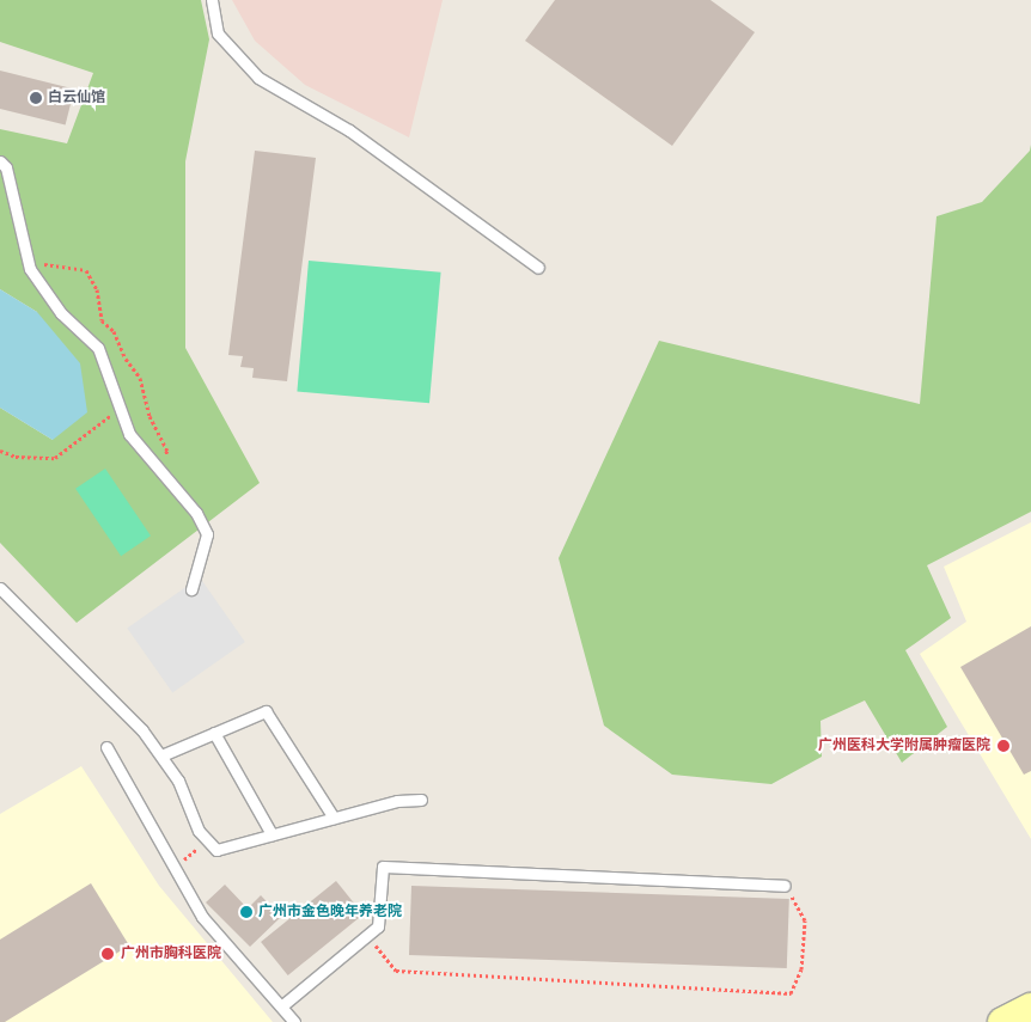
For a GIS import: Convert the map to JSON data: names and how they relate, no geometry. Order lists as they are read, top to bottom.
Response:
{
  "places": [
    "白云仙馆",
    "广州医科大学附属肿瘤医院",
    "广州市金色晚年养老院",
    "广州市胸科医院"
  ]
}
